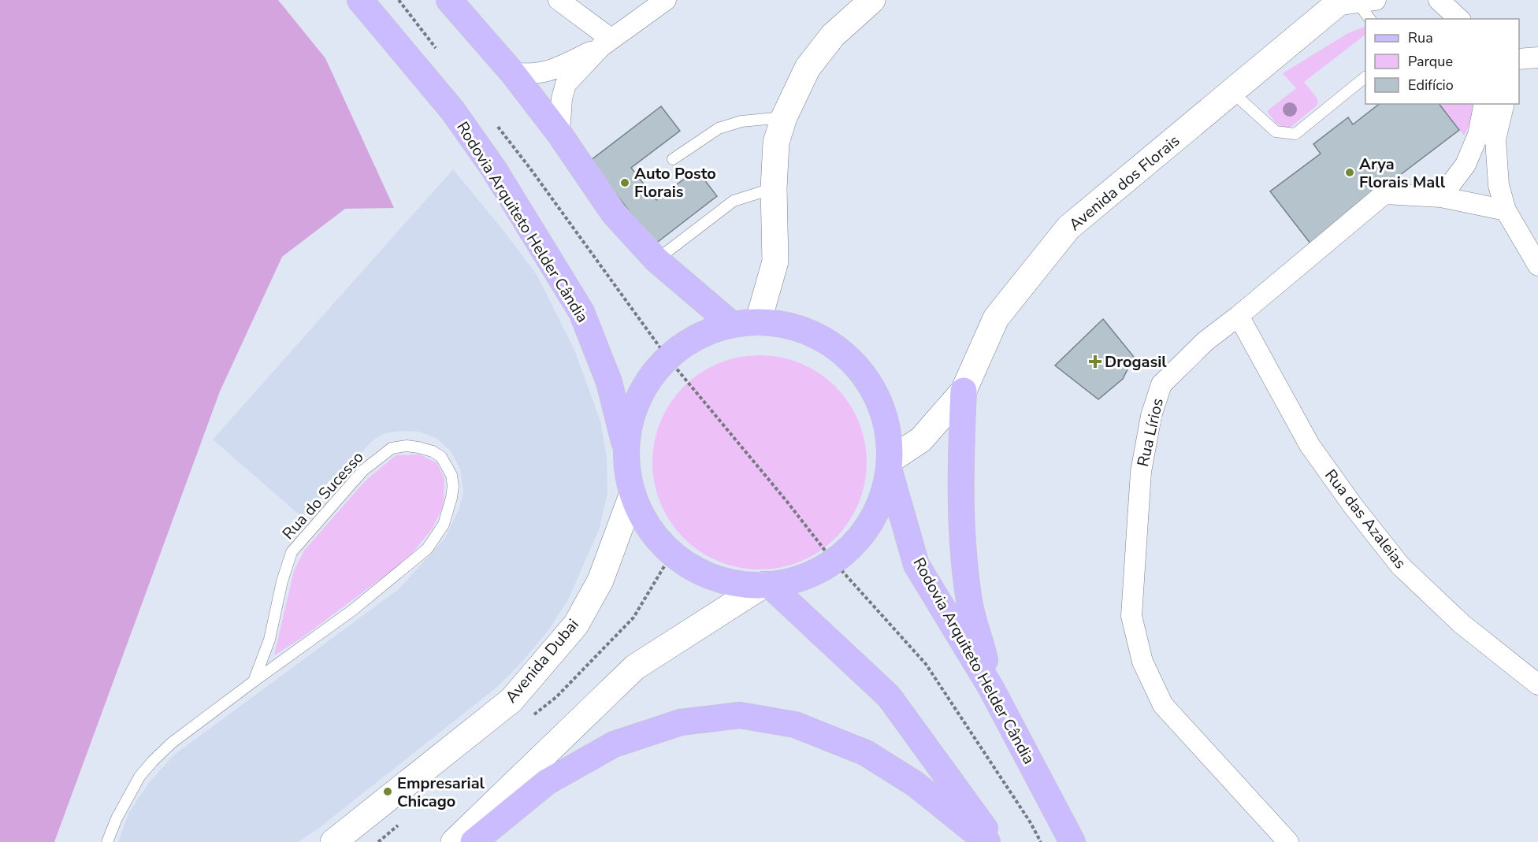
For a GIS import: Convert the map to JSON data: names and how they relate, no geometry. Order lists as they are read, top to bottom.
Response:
{
  "streets": {
    "main road": ["Rodovia Arquiteto Helder Cândia"],
    "street": [
      "Avenida dos Florais",
      "Rua Lírios",
      "Rua das Azaleias",
      "Avenida Dubai"
    ],
    "lane": ["Rua do Sucesso"]
  },
  "crossings": [
    ["Avenida dos Florais", "Rodovia Arquiteto Helder Cândia"],
    ["Rua Lírios", "Rua das Azaleias"]
  ],
  "places": {
    "other": ["Arya Florais Mall", "Auto Posto Florais", "Empresarial Chicago"],
    "health": ["Drogasil"]
  },
  "legend": ["Rua", "Parque", "Edifício"]
}
